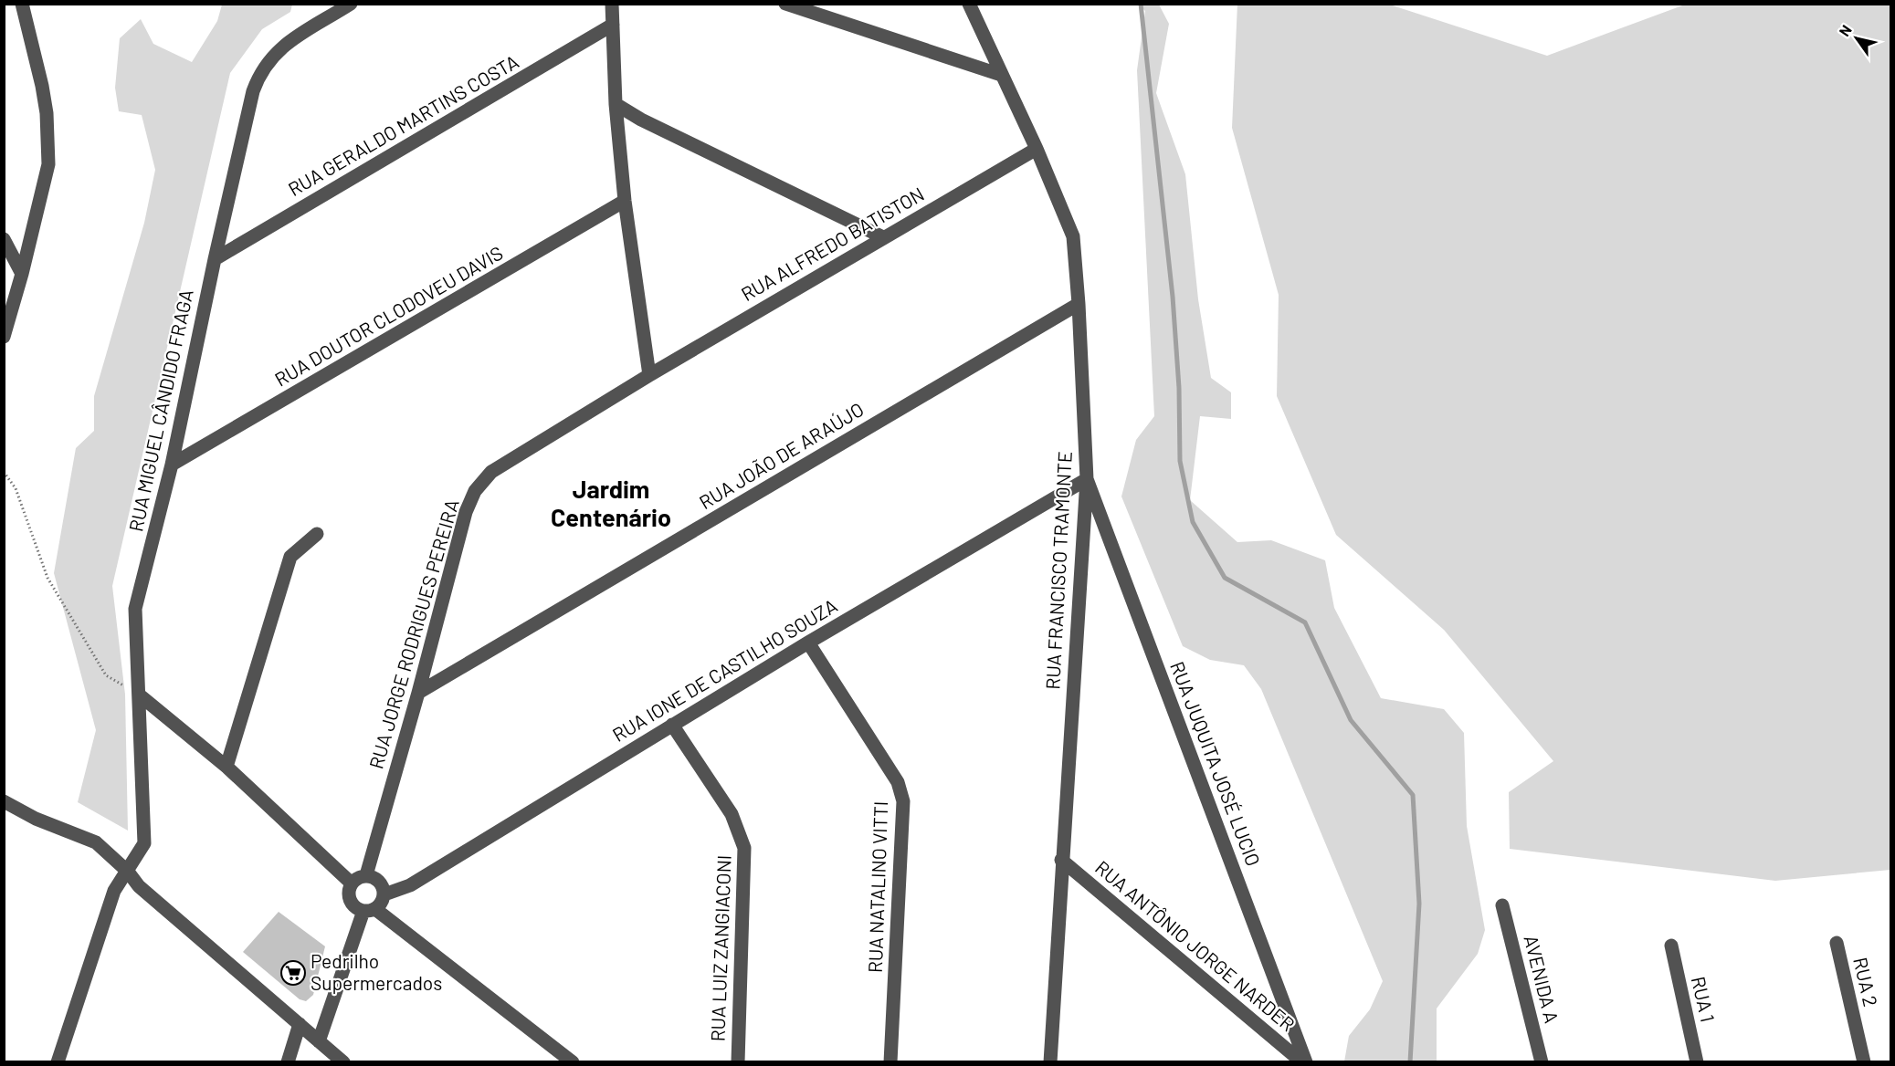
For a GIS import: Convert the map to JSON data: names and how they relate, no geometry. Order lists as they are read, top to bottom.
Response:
{
  "streets": {
    "street": [
      "RUA GERALDO MARTINS COSTA",
      "RUA ALFREDO BATISTON",
      "RUA DOUTOR CLODOVEU DAVIS",
      "RUA MIGUEL CÂNDIDO FRAGA",
      "RUA JOÃO DE ARAÚJO",
      "RUA FRANCISCO TRAMONTE",
      "RUA JORGE RODRIGUES PEREIRA",
      "RUA IONE DE CASTILHO SOUZA",
      "RUA JUQUITA JOSÉ LUCIO",
      "RUA NATALINO VITTI",
      "RUA ANTÔNIO JORGE NARDER",
      "RUA LUIZ ZANGIACONI",
      "AVENIDA A",
      "RUA 2",
      "RUA 1"
    ]
  },
  "crossings": [
    ["RUA GERALDO MARTINS COSTA", "RUA MIGUEL CÂNDIDO FRAGA"],
    ["RUA ALFREDO BATISTON", "RUA FRANCISCO TRAMONTE"],
    ["RUA ALFREDO BATISTON", "RUA JORGE RODRIGUES PEREIRA"],
    ["RUA DOUTOR CLODOVEU DAVIS", "RUA MIGUEL CÂNDIDO FRAGA"],
    ["RUA JOÃO DE ARAÚJO", "RUA FRANCISCO TRAMONTE"],
    ["RUA JOÃO DE ARAÚJO", "RUA JORGE RODRIGUES PEREIRA"],
    ["RUA FRANCISCO TRAMONTE", "RUA IONE DE CASTILHO SOUZA"],
    ["RUA FRANCISCO TRAMONTE", "RUA JUQUITA JOSÉ LUCIO"],
    ["RUA FRANCISCO TRAMONTE", "RUA ANTÔNIO JORGE NARDER"],
    ["RUA JORGE RODRIGUES PEREIRA", "RUA IONE DE CASTILHO SOUZA"],
    ["RUA IONE DE CASTILHO SOUZA", "RUA JUQUITA JOSÉ LUCIO"],
    ["RUA IONE DE CASTILHO SOUZA", "RUA NATALINO VITTI"],
    ["RUA IONE DE CASTILHO SOUZA", "RUA LUIZ ZANGIACONI"],
    ["RUA JUQUITA JOSÉ LUCIO", "RUA ANTÔNIO JORGE NARDER"]
  ],
  "districts": ["Jardim Centenário"],
  "places": {
    "supermarket": ["Pedrilho Supermercados"]
  },
  "north": "top left"
}
